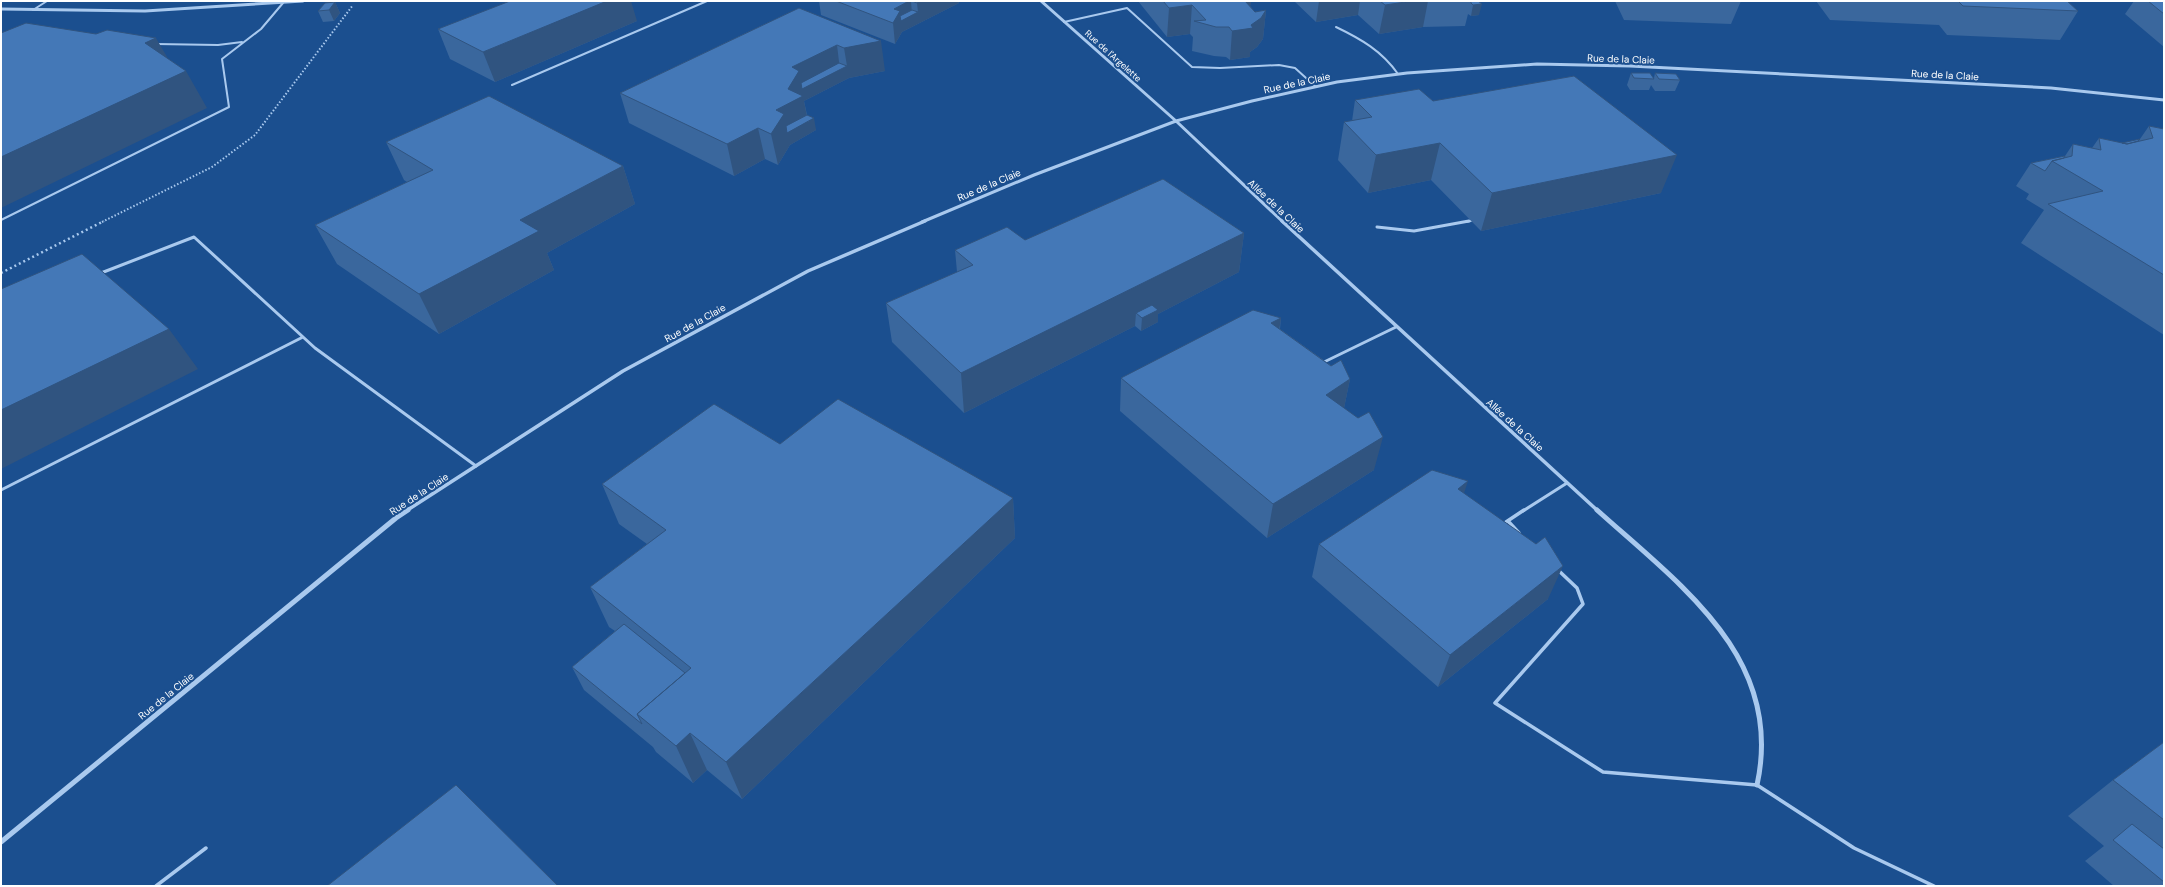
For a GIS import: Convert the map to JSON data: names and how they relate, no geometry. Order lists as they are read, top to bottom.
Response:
{
  "streets": {
    "street": ["Rue de l'Argelette", "Rue de la Claie", "Allée de la Claie"]
  },
  "crossings": [
    ["Rue de l'Argelette", "Rue de la Claie"],
    ["Rue de l'Argelette", "Allée de la Claie"],
    ["Rue de la Claie", "Allée de la Claie"]
  ]
}
